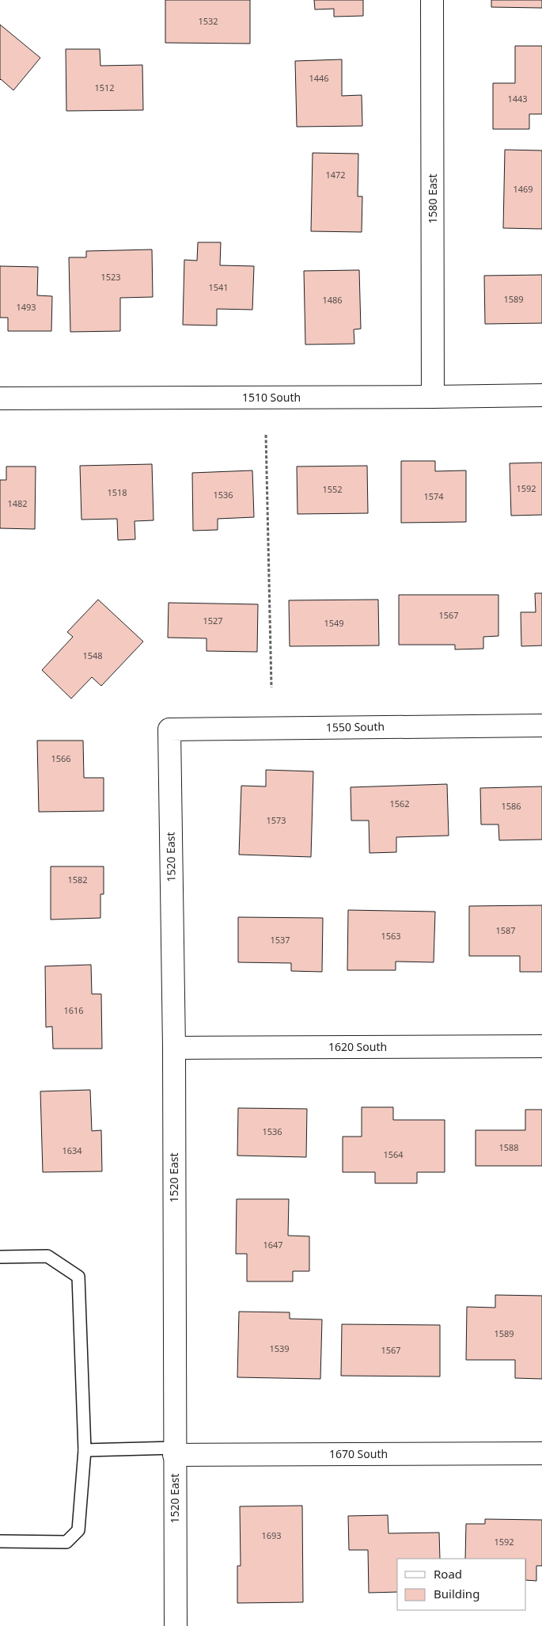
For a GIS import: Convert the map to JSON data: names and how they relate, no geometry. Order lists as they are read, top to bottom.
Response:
{
  "streets": {
    "street": [
      "1580 East",
      "1510 South",
      "1550 South",
      "1520 East",
      "1620 South",
      "1670 South"
    ]
  },
  "crossings": [
    ["1580 East", "1510 South"],
    ["1550 South", "1520 East"],
    ["1520 East", "1620 South"],
    ["1520 East", "1670 South"]
  ],
  "house_numbers": [
    "1532",
    "1446",
    "1512",
    "1443",
    "1472",
    "1469",
    "1523",
    "1541",
    "1589",
    "1486",
    "1493",
    "1592",
    "1552",
    "1518",
    "1536",
    "1574",
    "1482",
    "1567",
    "1527",
    "1549",
    "1548",
    "1566",
    "1562",
    "1586",
    "1573",
    "1582",
    "1587",
    "1563",
    "1537",
    "1616",
    "1536",
    "1588",
    "1634",
    "1564",
    "1647",
    "1589",
    "1539",
    "1567",
    "1693",
    "1592"
  ],
  "legend": ["Road", "Building"]
}
